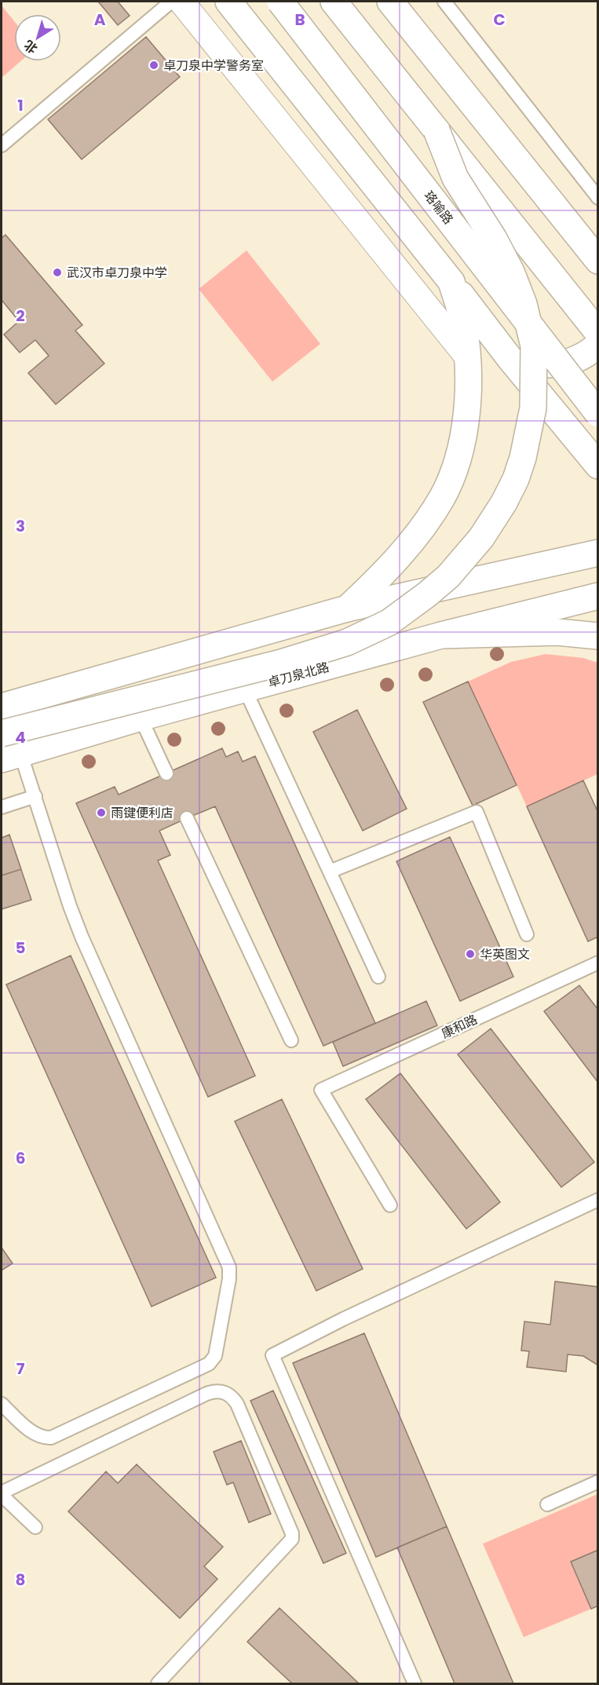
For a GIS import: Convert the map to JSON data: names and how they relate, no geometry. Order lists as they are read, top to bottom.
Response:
{
  "streets": {
    "main road": ["珞喻路", "卓刀泉北路"],
    "lane": ["康和路"]
  },
  "places": [
    "卓刀泉中学警务室",
    "武汉市卓刀泉中学",
    "雨键便利店",
    "华英图文"
  ],
  "north": "bottom left",
  "grid": {
    "columns": ["A", "B", "C"],
    "rows": [
      "1",
      "2",
      "3",
      "4",
      "5",
      "6",
      "7",
      "8"
    ]
  }
}
